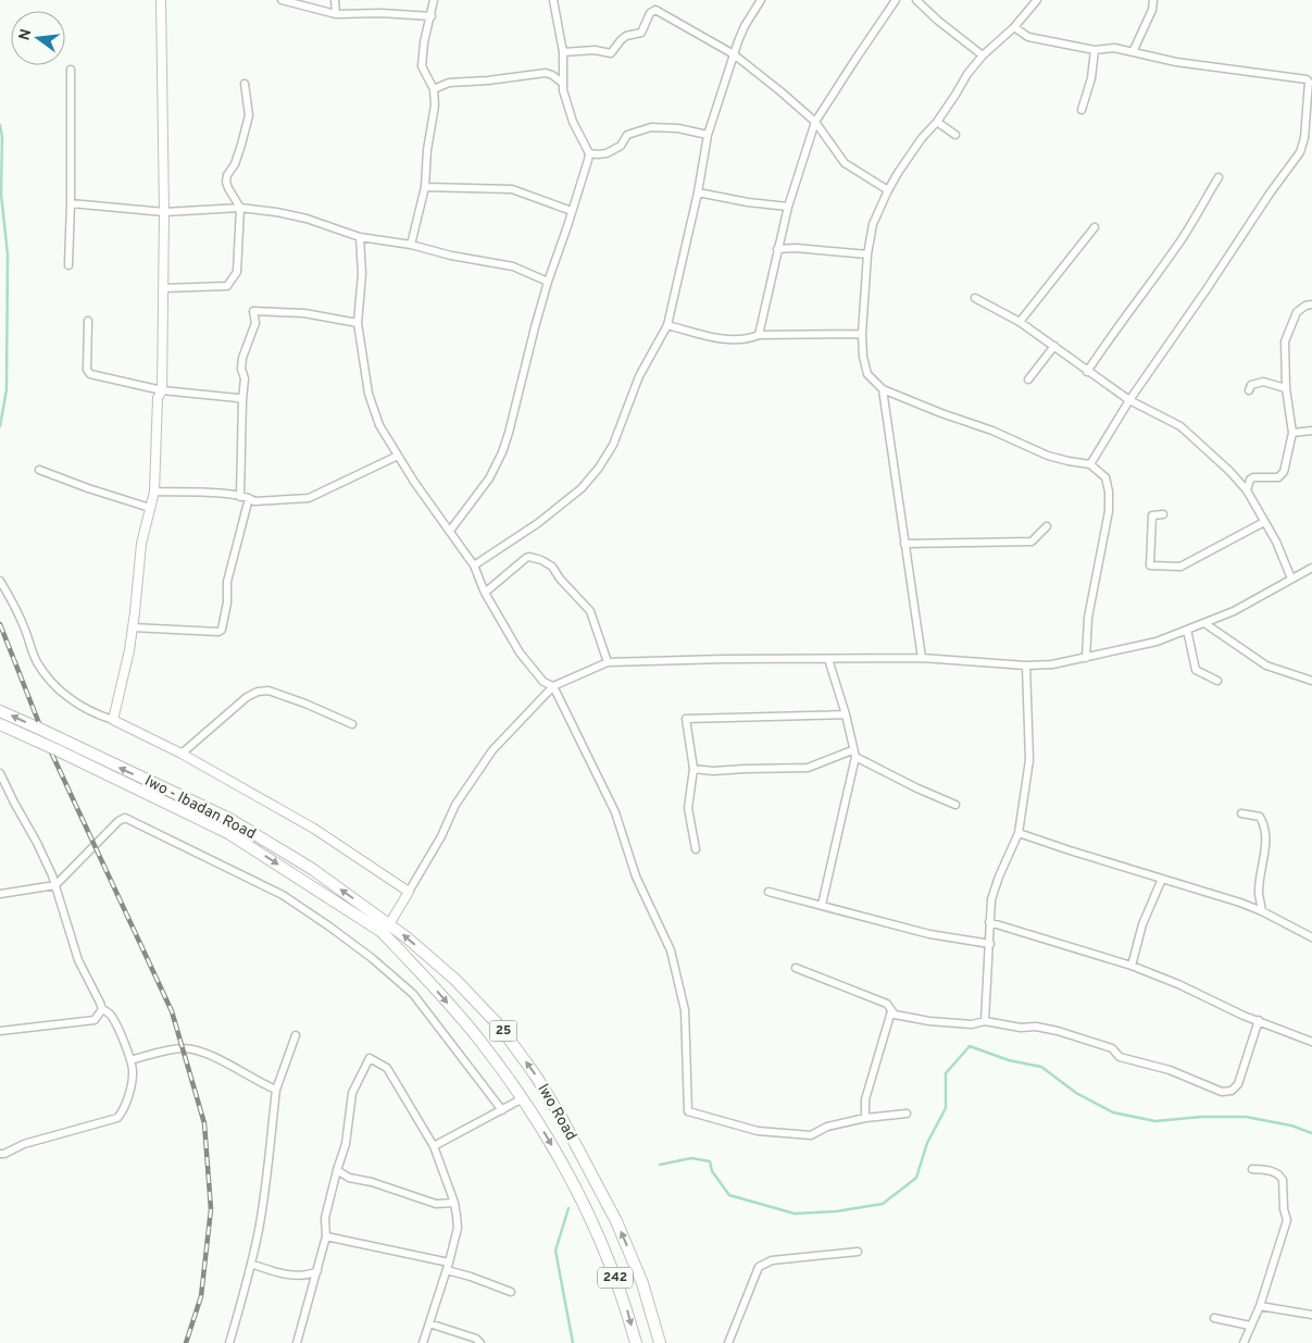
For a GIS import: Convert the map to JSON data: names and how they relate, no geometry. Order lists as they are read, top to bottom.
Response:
{
  "streets": {
    "main road": [
      "Iwo - Ibadan Road",
      "25",
      "Iwo Road",
      "242"
    ]
  },
  "crossings": [
    ["Iwo - Ibadan Road", "Iwo Road"]
  ],
  "north": "left"
}
